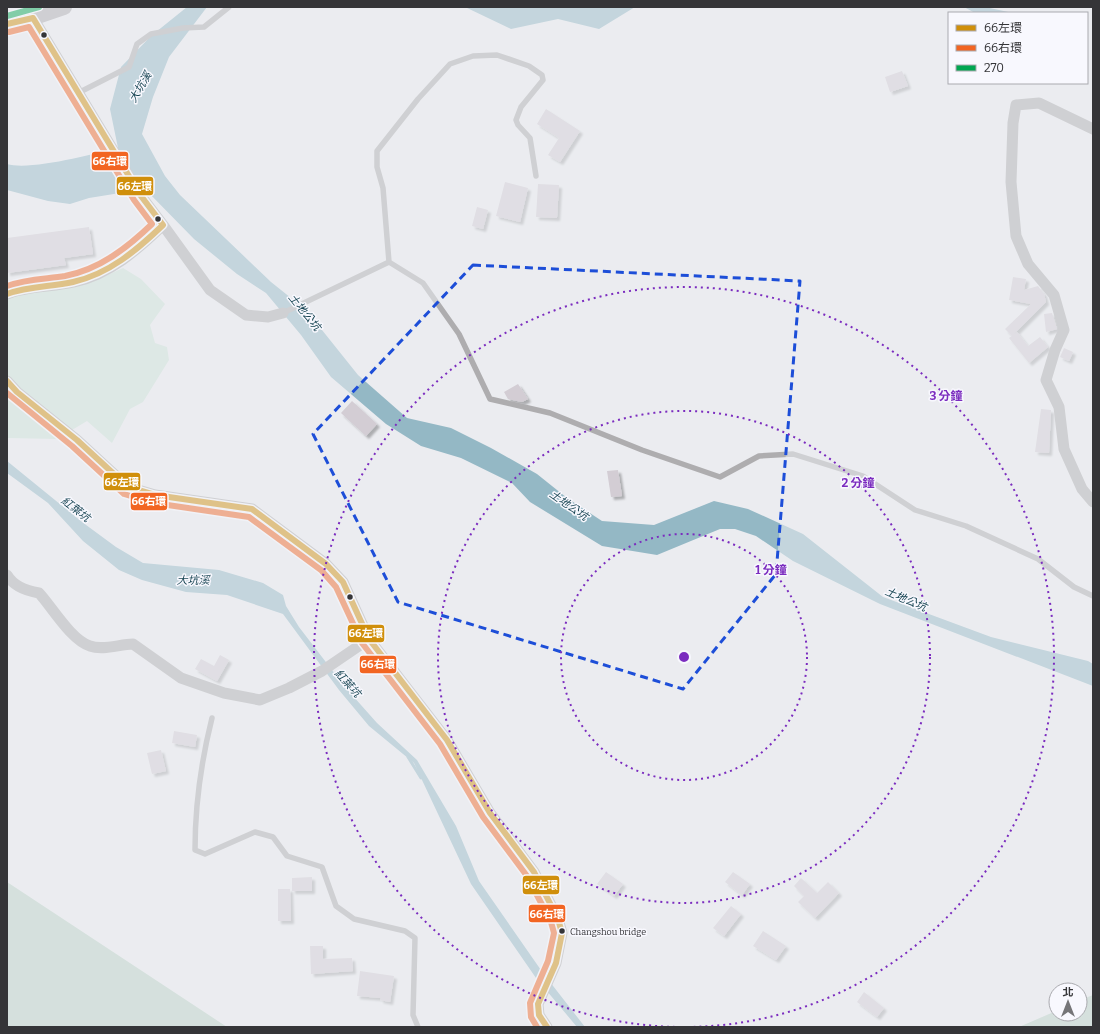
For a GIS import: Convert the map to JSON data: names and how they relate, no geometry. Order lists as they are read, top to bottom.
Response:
{
  "water": ["大坑溪", "土地公坑", "紅葉坑"],
  "places": ["Changshou bridge"],
  "lines": ["transit line 270", "transit line 66左環", "transit line 66右環"],
  "legend": ["66左環", "66右環", "270"],
  "north": "top",
  "rings": ["3 分鐘", "2 分鐘", "1 分鐘"]
}
